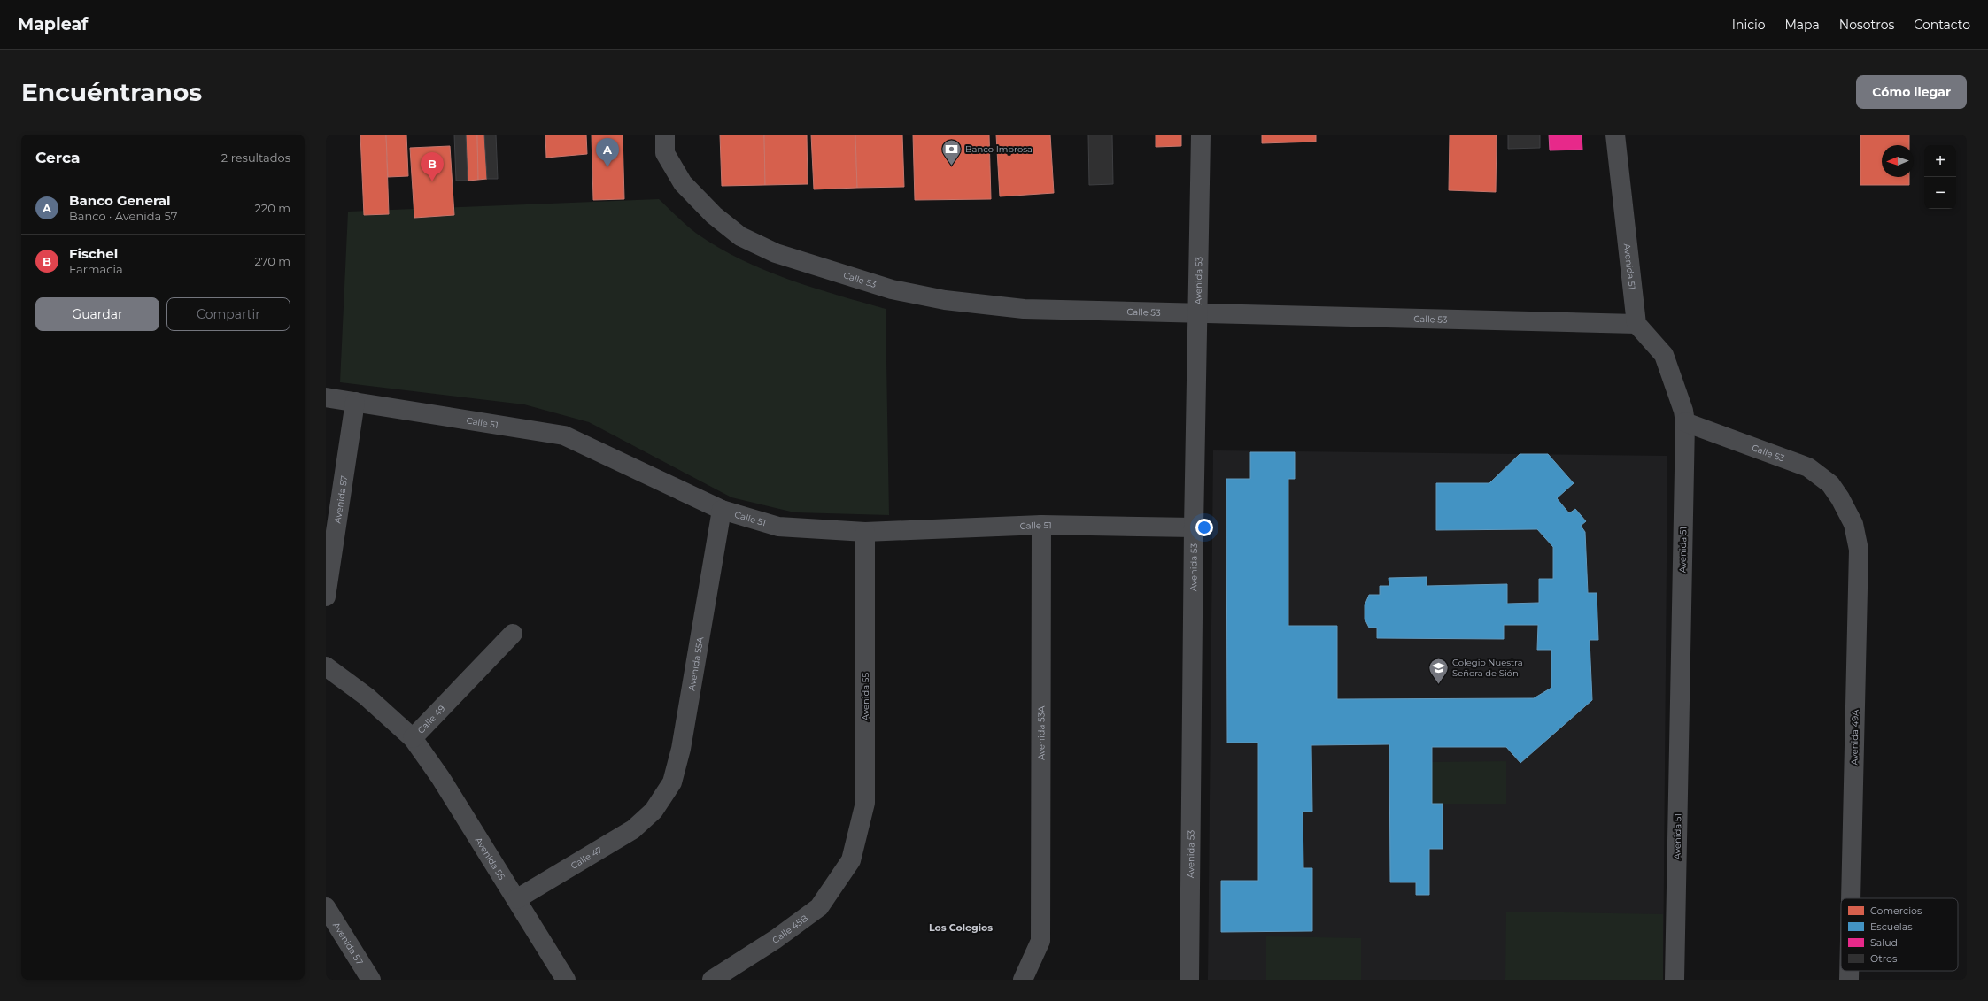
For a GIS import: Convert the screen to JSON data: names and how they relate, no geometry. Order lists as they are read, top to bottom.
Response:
{
  "streets": {
    "street": [
      "Avenida 51",
      "Calle 53",
      "Avenida 53",
      "Calle 51",
      "Avenida 57",
      "Avenida 55A",
      "Avenida 55",
      "Calle 49",
      "Avenida 53A",
      "Avenida 49A",
      "Calle 47",
      "Calle 45B"
    ]
  },
  "crossings": [
    ["Avenida 51", "Calle 53"],
    ["Calle 53", "Avenida 53"],
    ["Calle 53", "Avenida 49A"],
    ["Avenida 53", "Calle 51"],
    ["Calle 51", "Avenida 57"],
    ["Calle 51", "Avenida 55A"],
    ["Calle 51", "Avenida 55"],
    ["Calle 51", "Avenida 53A"],
    ["Avenida 55A", "Calle 47"],
    ["Avenida 55", "Calle 49"],
    ["Avenida 55", "Calle 47"],
    ["Avenida 55", "Calle 45B"]
  ],
  "districts": ["Los Colegios"],
  "places": {
    "bank": ["Banco Improsa"],
    "school or university": ["Colegio Nuestra Señora de Sión"]
  },
  "legend": [
    "Comercios",
    "Escuelas",
    "Salud",
    "Otros"
  ],
  "north": "left",
  "page": {
    "header": "Mapleaf",
    "nav": [
      "Inicio",
      "Mapa",
      "Nosotros",
      "Contacto"
    ],
    "buttons": [
      "Cómo llegar",
      ["Guardar", "Compartir"]
    ],
    "title": "Encuéntranos",
    "heading": ["Cerca", "2 resultados"],
    "pins": ["A", "B"],
    "map_buttons": ["+", "−"],
    "list": [
      {
        "mark": "A",
        "name": "Banco General",
        "note": "Banco · Avenida 57",
        "value": "220 m"
      },
      {
        "mark": "B",
        "name": "Fischel",
        "note": "Farmacia",
        "value": "270 m"
      }
    ]
  }
}
